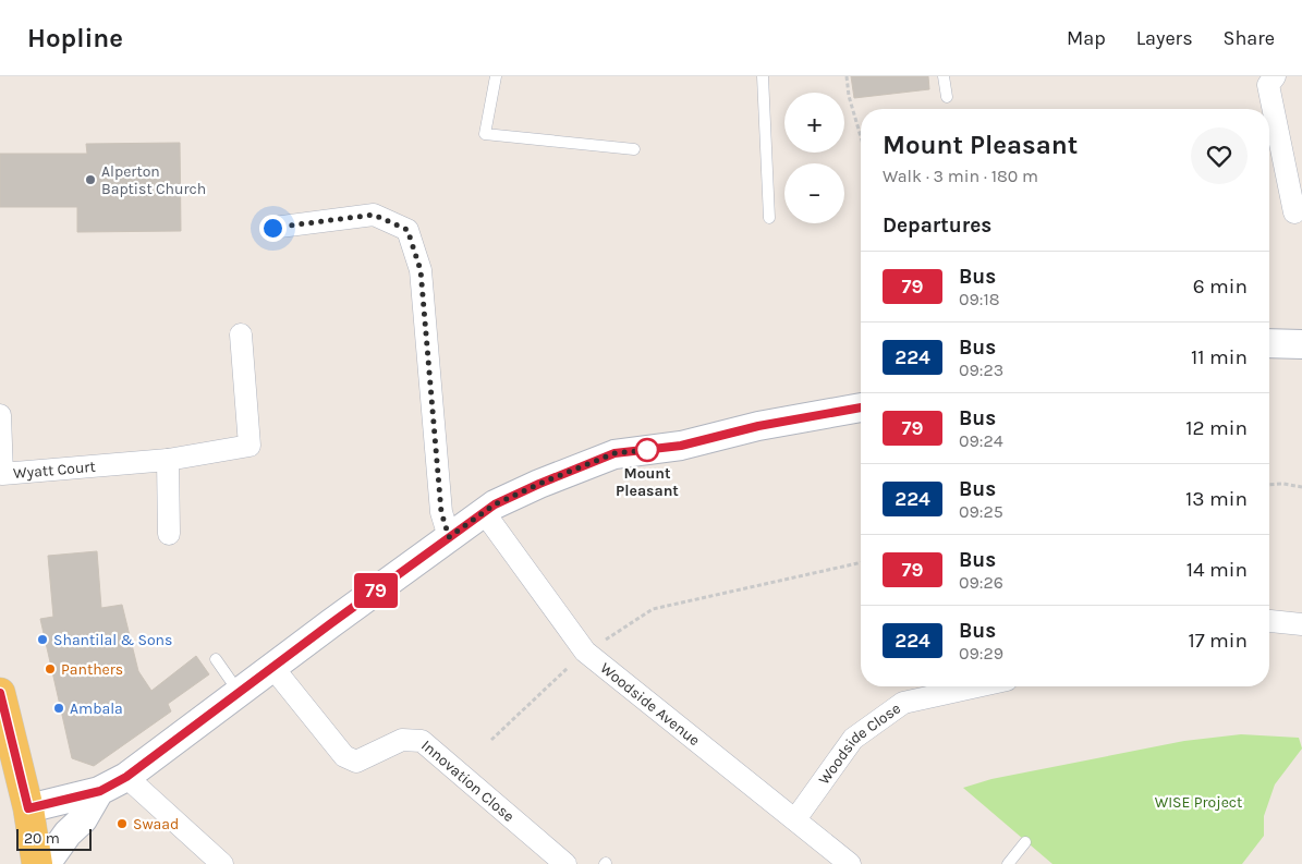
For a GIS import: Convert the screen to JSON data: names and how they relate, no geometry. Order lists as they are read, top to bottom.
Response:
{
  "streets": {
    "street": [
      "Wyatt Court",
      "Woodside Avenue",
      "Woodside Close",
      "Innovation Close"
    ]
  },
  "crossings": [
    ["Woodside Avenue", "Woodside Close"]
  ],
  "parks": ["WISE Project"],
  "places": [
    "Alperton Baptist Church",
    "Mount Pleasant",
    "Shantilal & Sons",
    "Panthers",
    "Ambala",
    "Swaad"
  ],
  "lines": ["bus line 79"],
  "scale_bar": "20 m",
  "page": {
    "header": "Hopline",
    "nav": ["Map", "Layers", "Share"],
    "on_map": "79",
    "map_buttons": ["+", "−"],
    "heading": [
      ["Mount Pleasant", "Walk · 3 min · 180 m"],
      "Departures"
    ],
    "list": [
      {
        "mark": "79",
        "name": "Bus",
        "note": "09:18",
        "value": "6 min"
      },
      {
        "mark": "224",
        "name": "Bus",
        "note": "09:23",
        "value": "11 min"
      },
      {
        "mark": "79",
        "name": "Bus",
        "note": "09:24",
        "value": "12 min"
      },
      {
        "mark": "224",
        "name": "Bus",
        "note": "09:25",
        "value": "13 min"
      },
      {
        "mark": "79",
        "name": "Bus",
        "note": "09:26",
        "value": "14 min"
      },
      {
        "mark": "224",
        "name": "Bus",
        "note": "09:29",
        "value": "17 min"
      }
    ],
    "scale": "20 m"
  }
}
